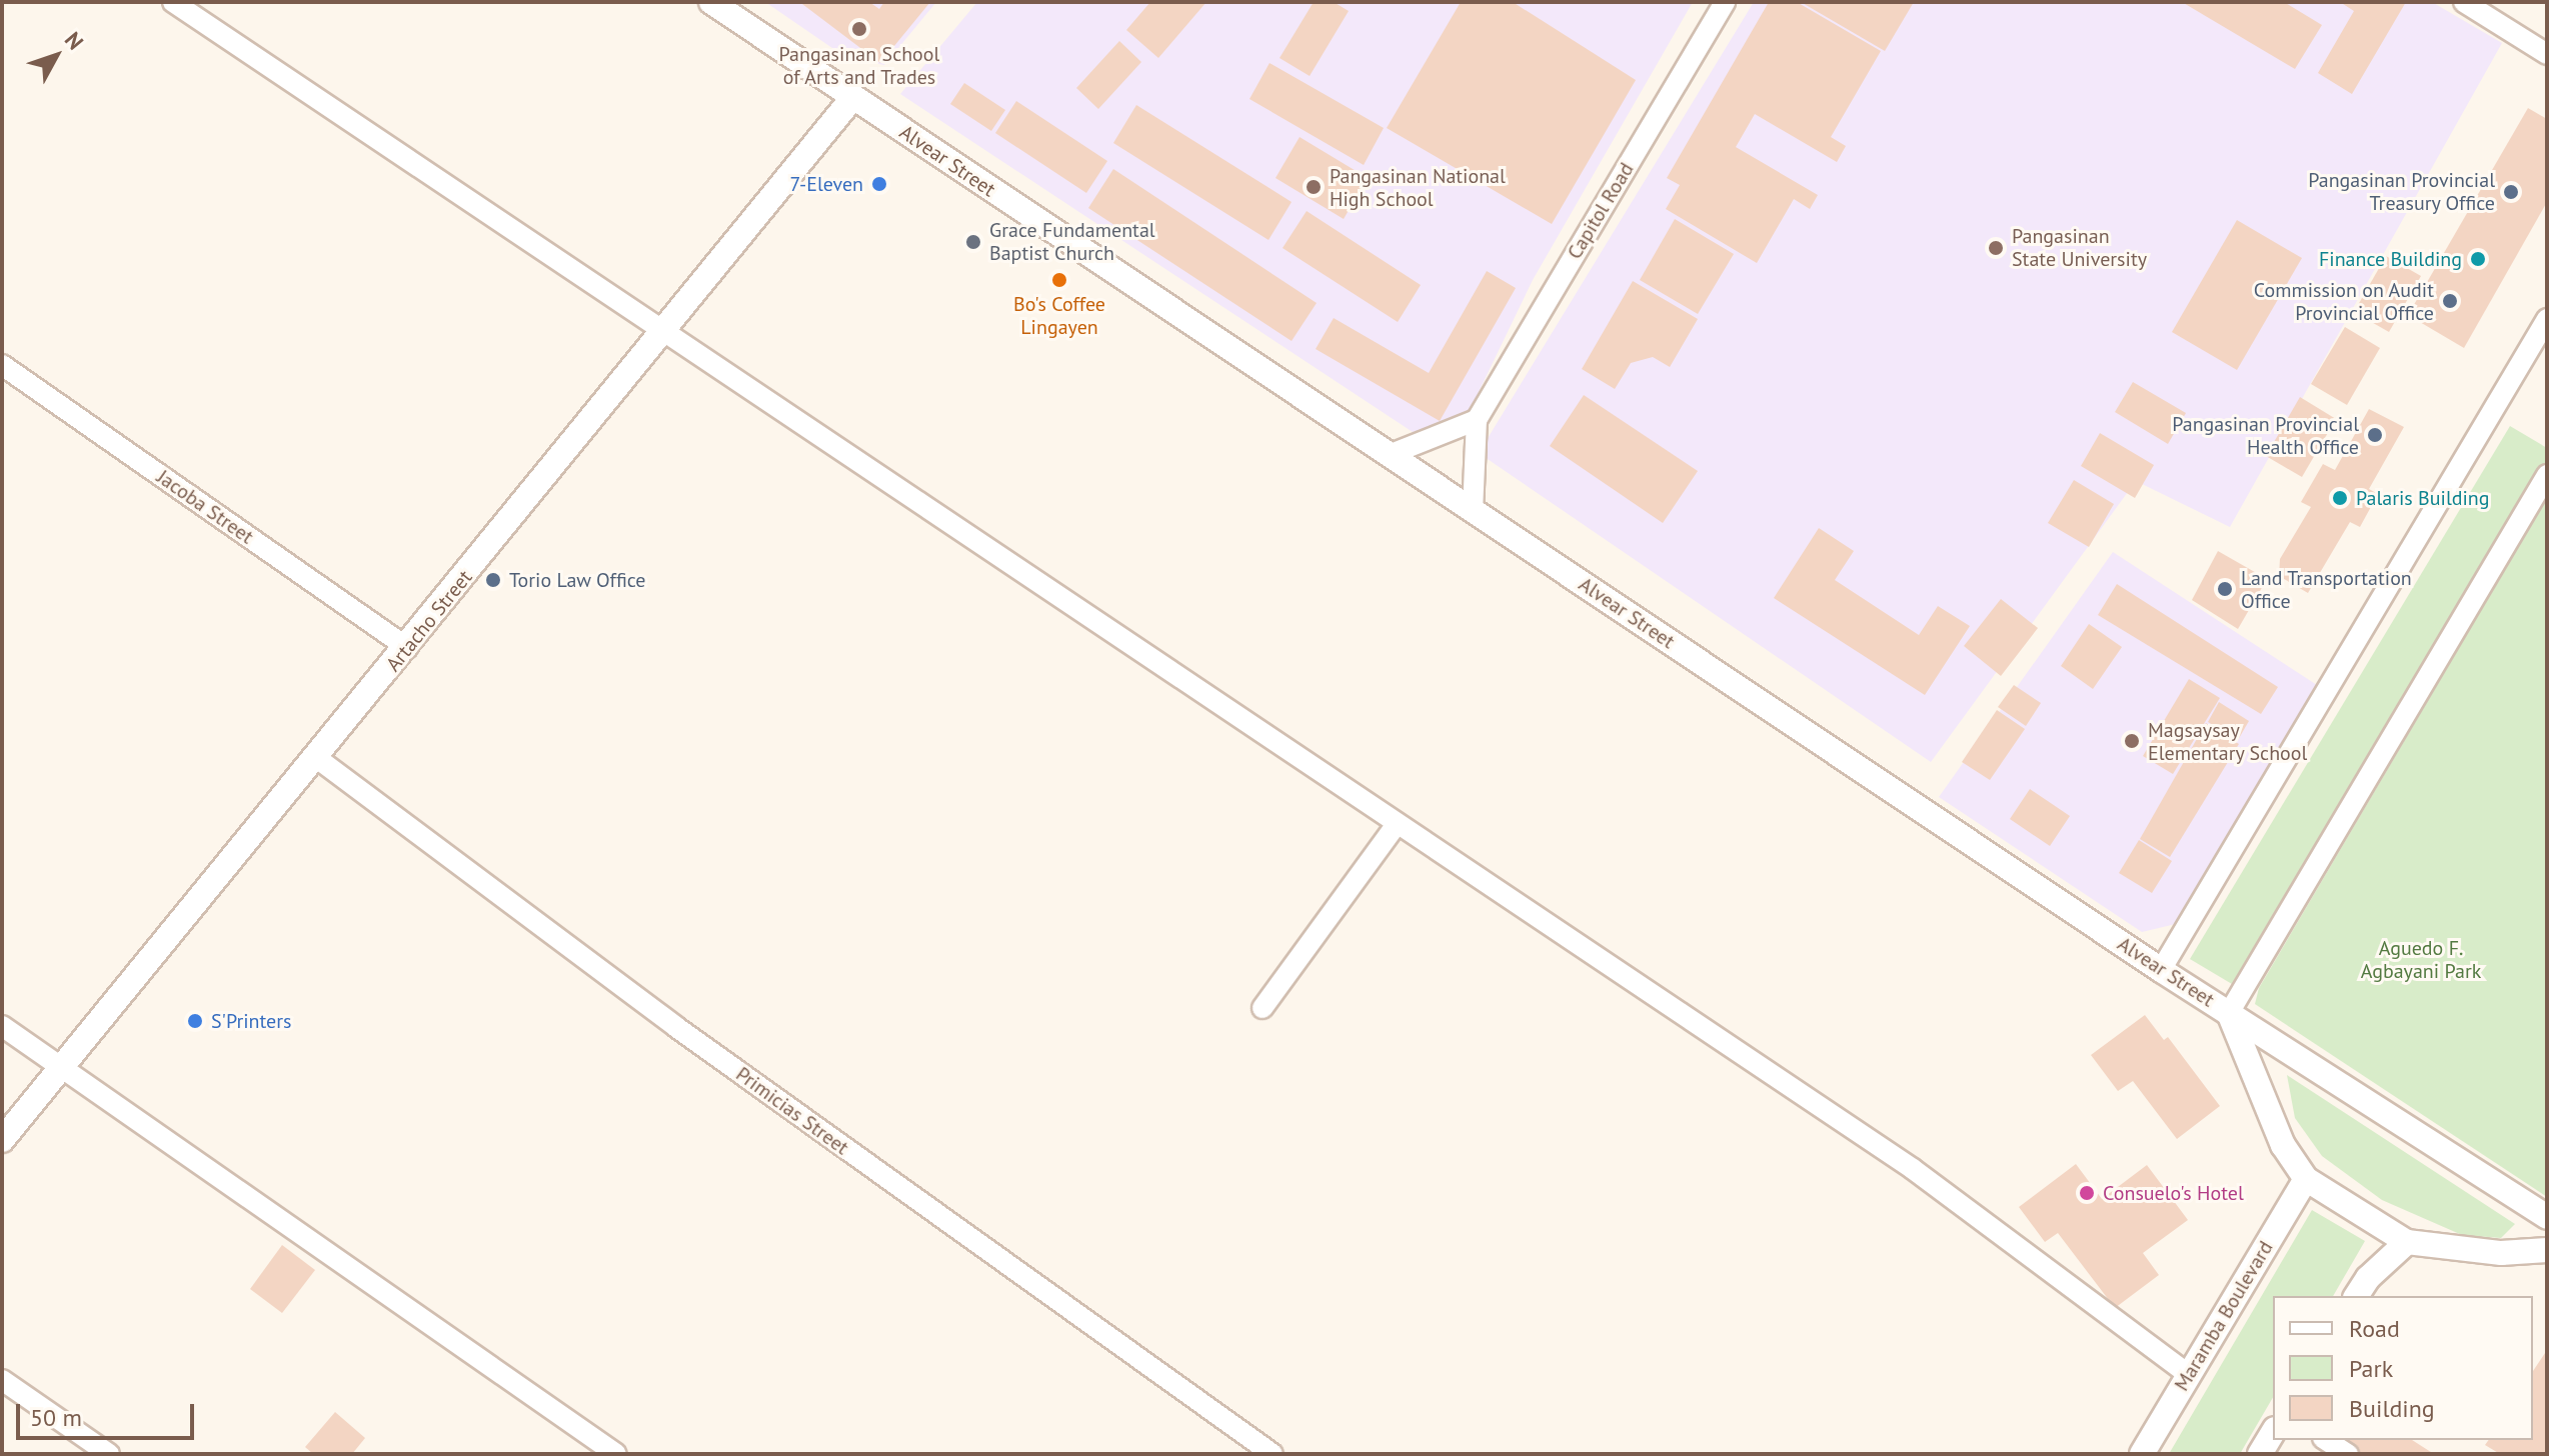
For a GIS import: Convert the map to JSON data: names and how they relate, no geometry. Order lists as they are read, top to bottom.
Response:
{
  "streets": {
    "street": [
      "Alvear Street",
      "Capitol Road",
      "Jacoba Street",
      "Artacho Street",
      "Primicias Street",
      "Maramba Boulevard"
    ]
  },
  "crossings": [
    ["Alvear Street", "Capitol Road"],
    ["Alvear Street", "Artacho Street"],
    ["Jacoba Street", "Artacho Street"],
    ["Artacho Street", "Primicias Street"]
  ],
  "parks": ["Aguedo F. Agbayani Park"],
  "places": [
    "Pangasinan School of Arts and Trades",
    "7-Eleven",
    "Pangasinan National High School",
    "Pangasinan Provincial Treasury Office",
    "Grace Fundamental Baptist Church",
    "Pangasinan State University",
    "Finance Building",
    "Bo's Coffee Lingayen",
    "Commission on Audit Provincial Office",
    "Pangasinan Provincial Health Office",
    "Palaris Building",
    "Torio Law Office",
    "Land Transportation Office",
    "Magsaysay Elementary School",
    "S'Printers",
    "Consuelo's Hotel"
  ],
  "legend": ["Road", "Park", "Building"],
  "scale_bar": "50 m",
  "north": "top right"
}
